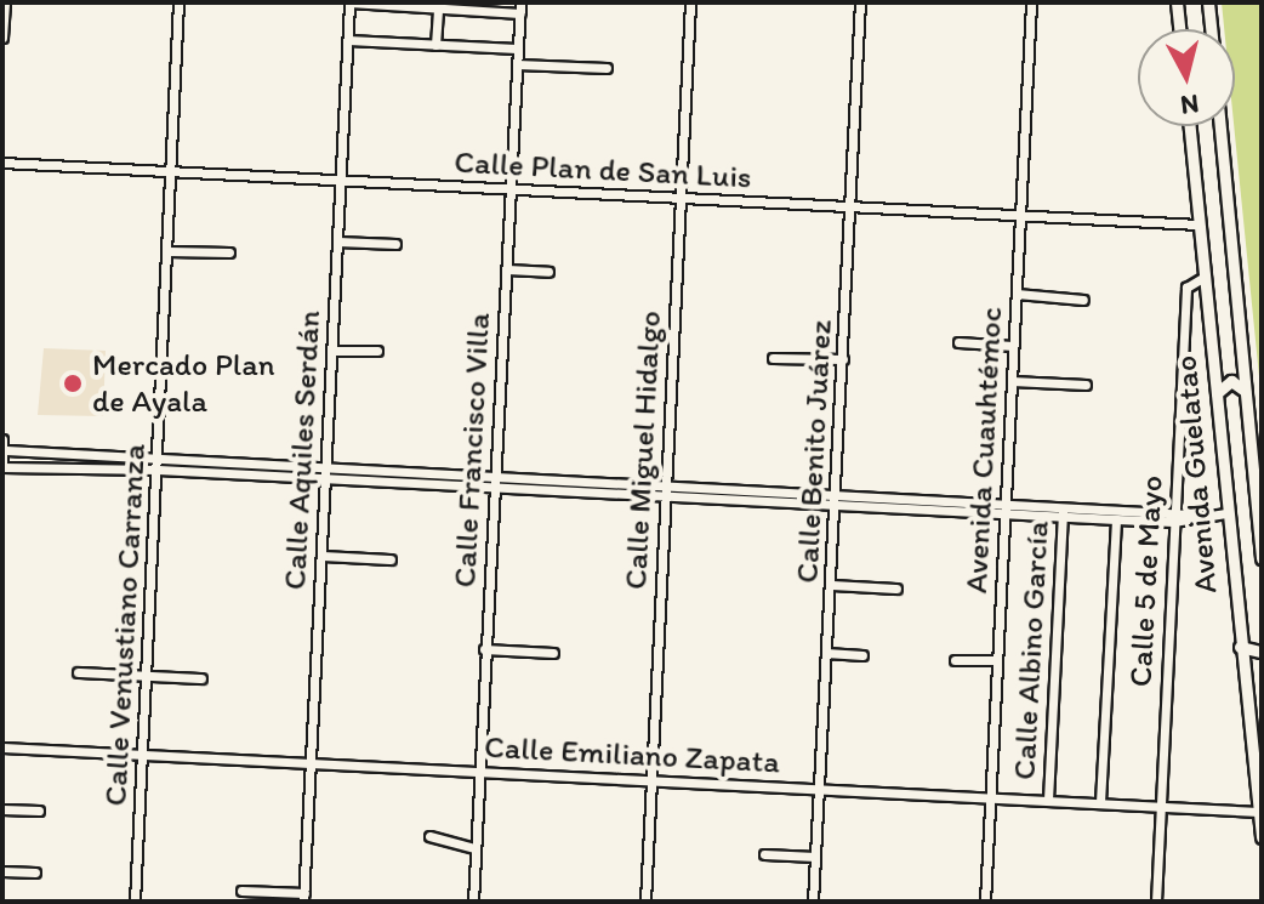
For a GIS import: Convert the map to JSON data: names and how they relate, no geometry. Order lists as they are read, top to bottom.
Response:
{
  "streets": {
    "main road": ["Avenida Guelatao"],
    "street": [
      "Calle Plan de San Luis",
      "Calle Aquiles Serdán",
      "Calle Francisco Villa",
      "Calle Miguel Hidalgo",
      "Avenida Cuauhtémoc",
      "Calle Benito Juárez",
      "Calle 5 de Mayo",
      "Calle Venustiano Carranza",
      "Calle Albino García",
      "Calle Emiliano Zapata"
    ]
  },
  "crossings": [
    ["Calle Plan de San Luis", "Calle Aquiles Serdán"],
    ["Calle Plan de San Luis", "Calle Francisco Villa"],
    ["Calle Plan de San Luis", "Calle Miguel Hidalgo"],
    ["Calle Plan de San Luis", "Avenida Cuauhtémoc"],
    ["Calle Plan de San Luis", "Calle Benito Juárez"],
    ["Calle Plan de San Luis", "Avenida Guelatao"],
    ["Calle Plan de San Luis", "Calle Venustiano Carranza"],
    ["Calle Aquiles Serdán", "Calle Emiliano Zapata"],
    ["Calle Francisco Villa", "Calle Emiliano Zapata"],
    ["Calle Miguel Hidalgo", "Calle Emiliano Zapata"],
    ["Avenida Cuauhtémoc", "Calle Emiliano Zapata"],
    ["Calle Benito Juárez", "Calle Emiliano Zapata"],
    ["Avenida Guelatao", "Calle 5 de Mayo"],
    ["Avenida Guelatao", "Calle Emiliano Zapata"],
    ["Calle 5 de Mayo", "Calle Emiliano Zapata"],
    ["Calle Venustiano Carranza", "Calle Emiliano Zapata"],
    ["Calle Albino García", "Calle Emiliano Zapata"]
  ],
  "places": ["Mercado Plan de Ayala"],
  "north": "bottom"
}
